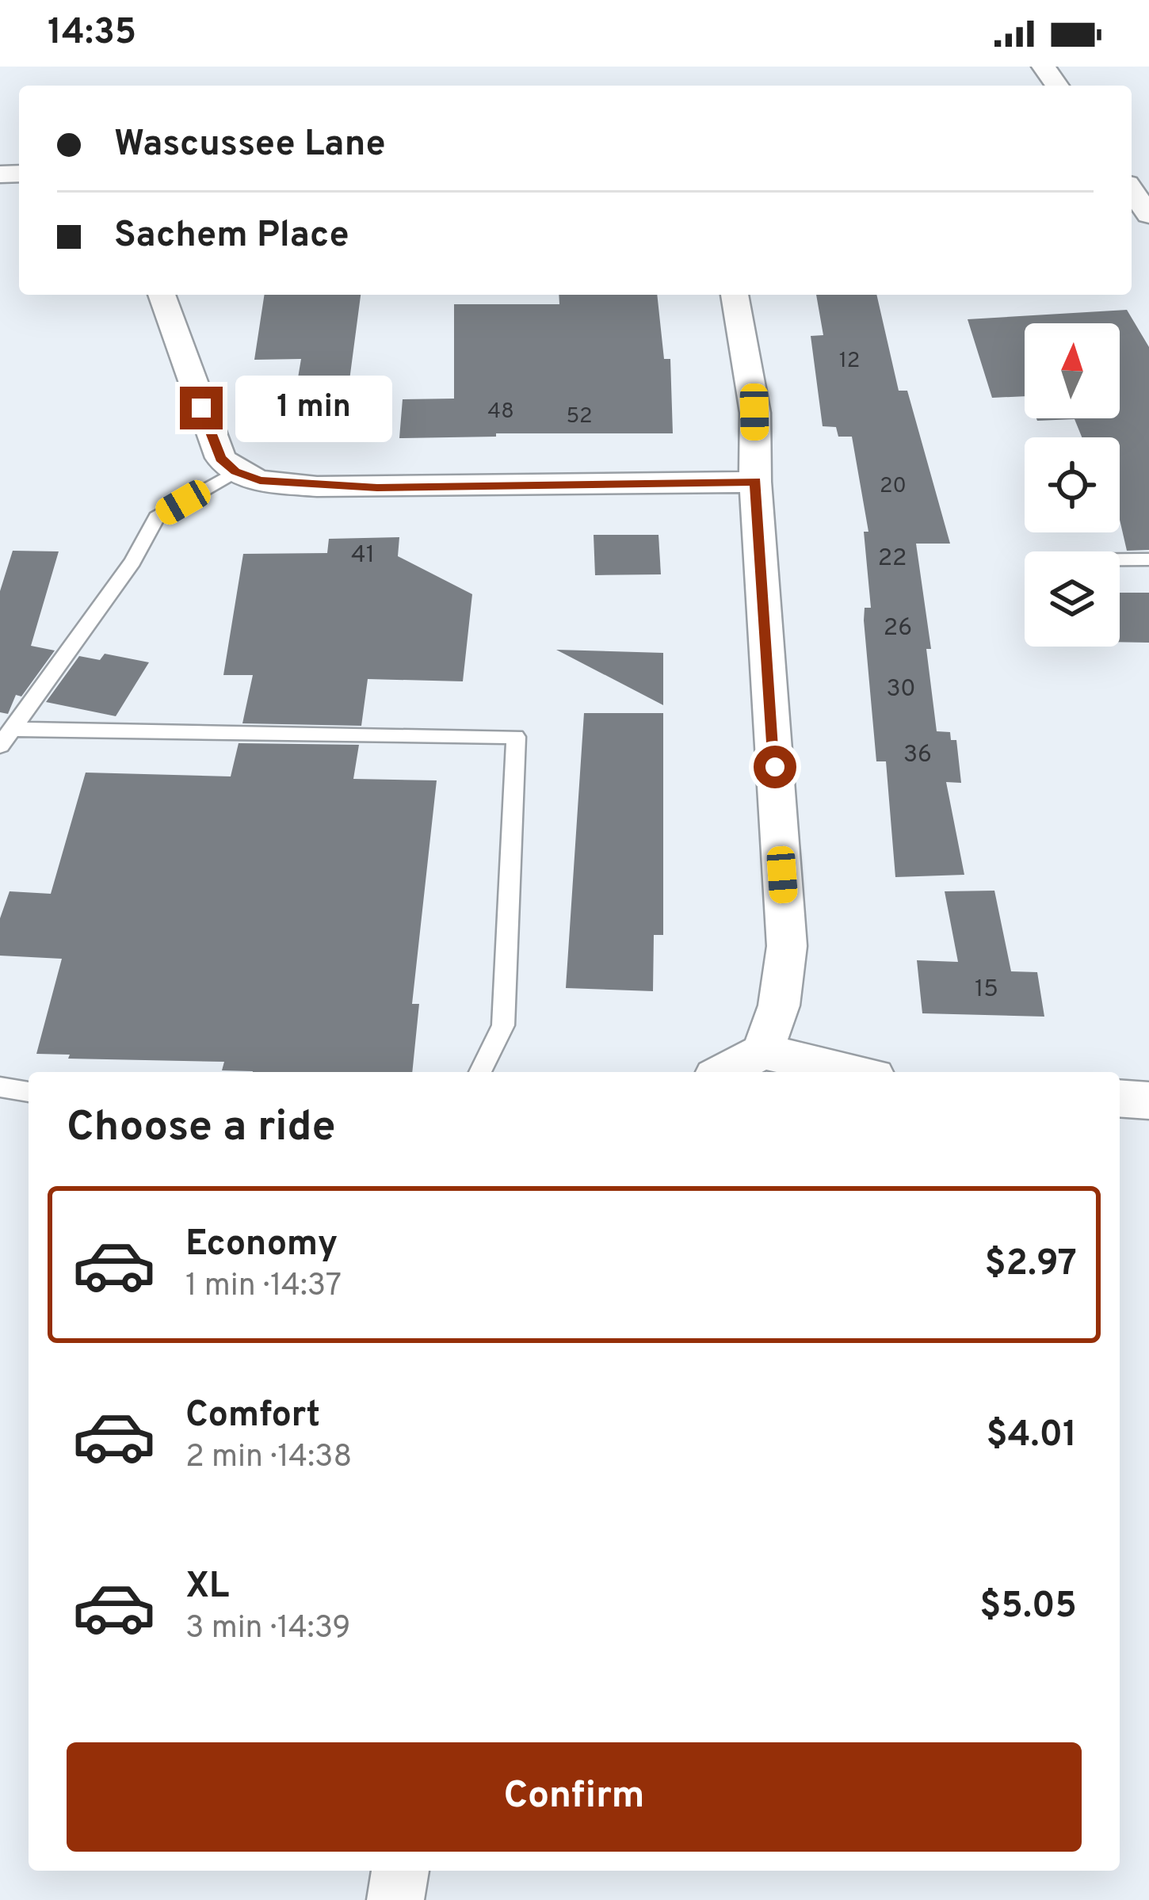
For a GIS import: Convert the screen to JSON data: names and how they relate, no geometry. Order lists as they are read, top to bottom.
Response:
{
  "house_numbers": [
    "12",
    "48",
    "52",
    "20",
    "41",
    "22",
    "26",
    "30",
    "36",
    "15"
  ],
  "north": "top",
  "page": {
    "status": "14:35",
    "banner": ["Wascussee Lane", "Sachem Place"],
    "bubble": "1 min",
    "heading": "Choose a ride",
    "list": [
      {
        "name": "Economy",
        "note": "1 min · 14:37",
        "value": "$2.97"
      },
      {
        "name": "Comfort",
        "note": "2 min · 14:38",
        "value": "$4.01"
      },
      {
        "name": "XL",
        "note": "3 min · 14:39",
        "value": "$5.05"
      }
    ],
    "buttons": "Confirm"
  }
}
